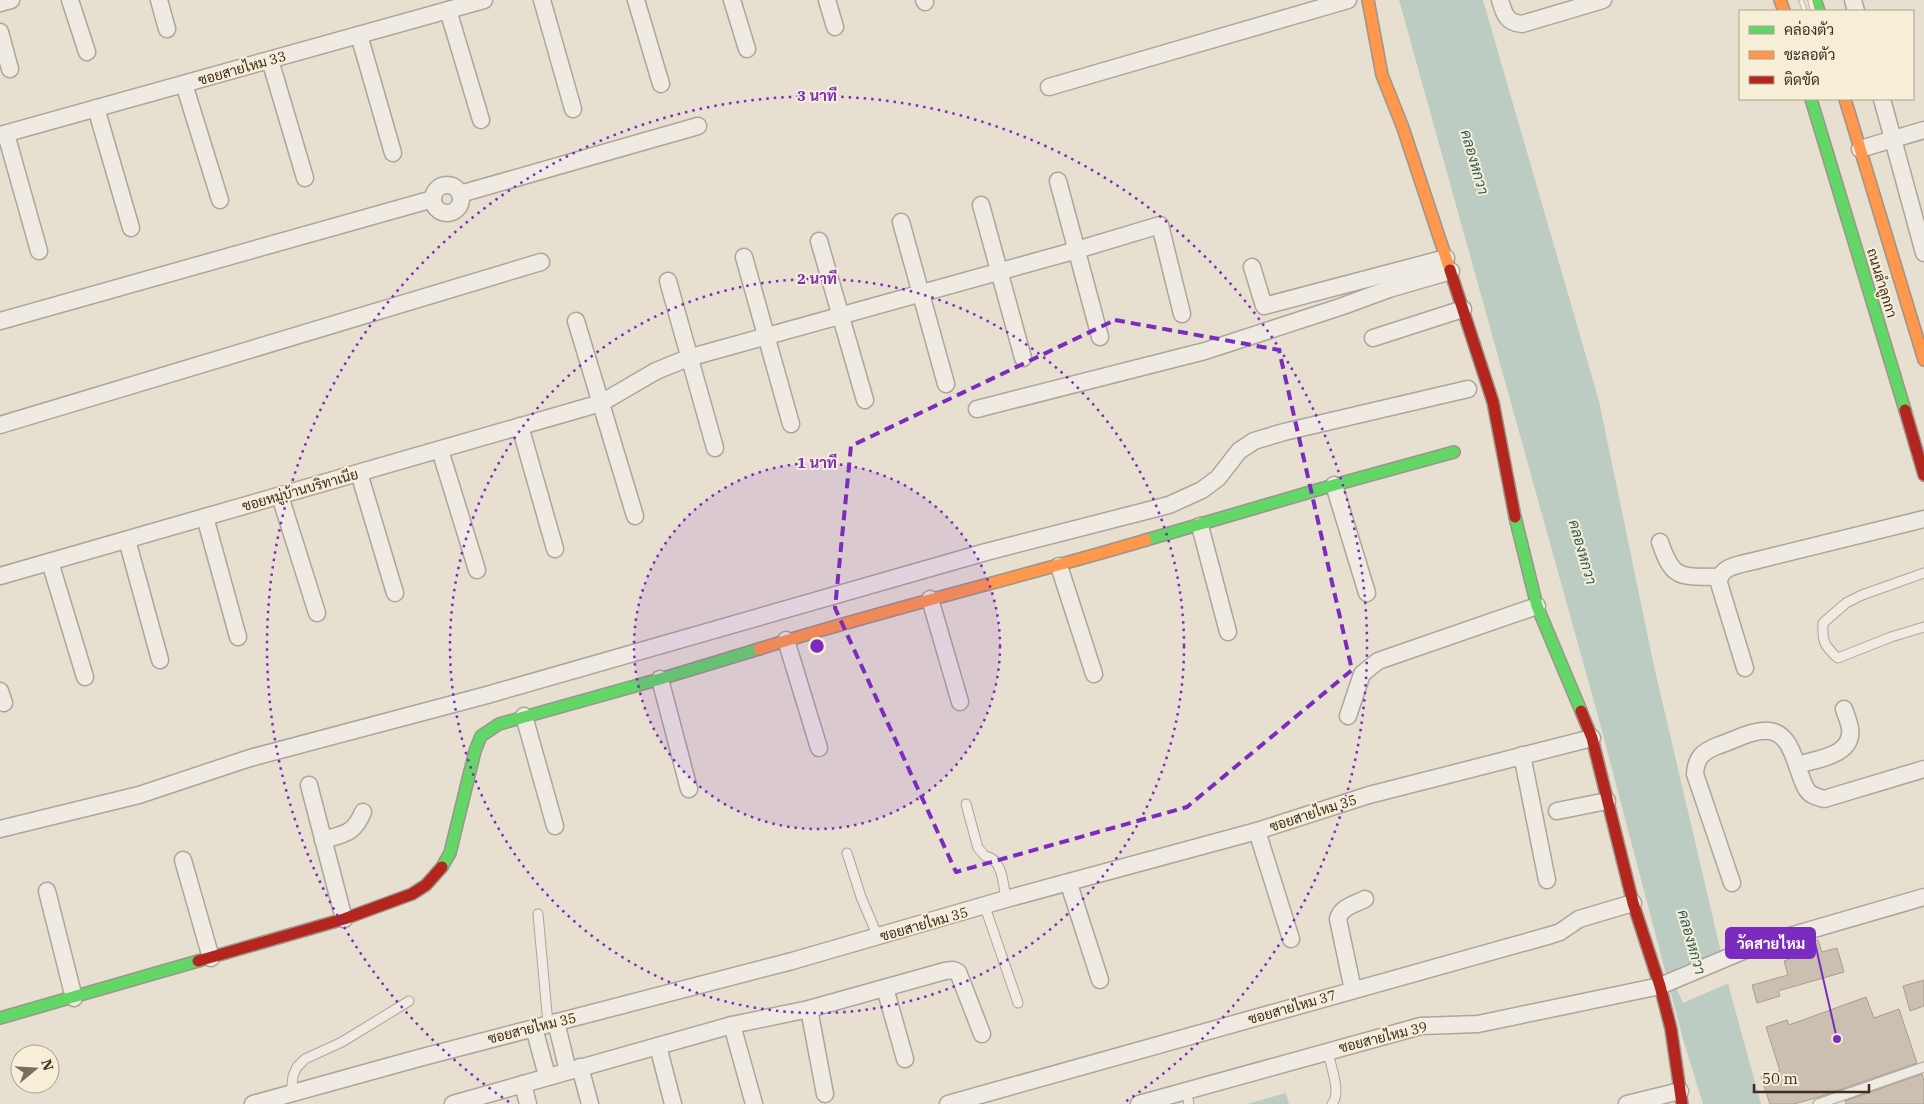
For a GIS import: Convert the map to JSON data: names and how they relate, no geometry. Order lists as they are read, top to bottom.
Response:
{
  "streets": {
    "street": [
      "ซอยสายไหม 33",
      "ถนนลำลูกกา",
      "ซอยหมู่บ้านบริทาเนีย",
      "ซอยสายไหม 35",
      "ซอยสายไหม 37",
      "ซอยสายไหม 39"
    ]
  },
  "water": ["คลองหกวา"],
  "places": ["วัดสายไหม"],
  "legend": ["คล่องตัว", "ชะลอตัว", "ติดขัด"],
  "scale_bar": "50 m",
  "north": "right",
  "rings": ["3 นาที", "2 นาที", "1 นาที"]
}
